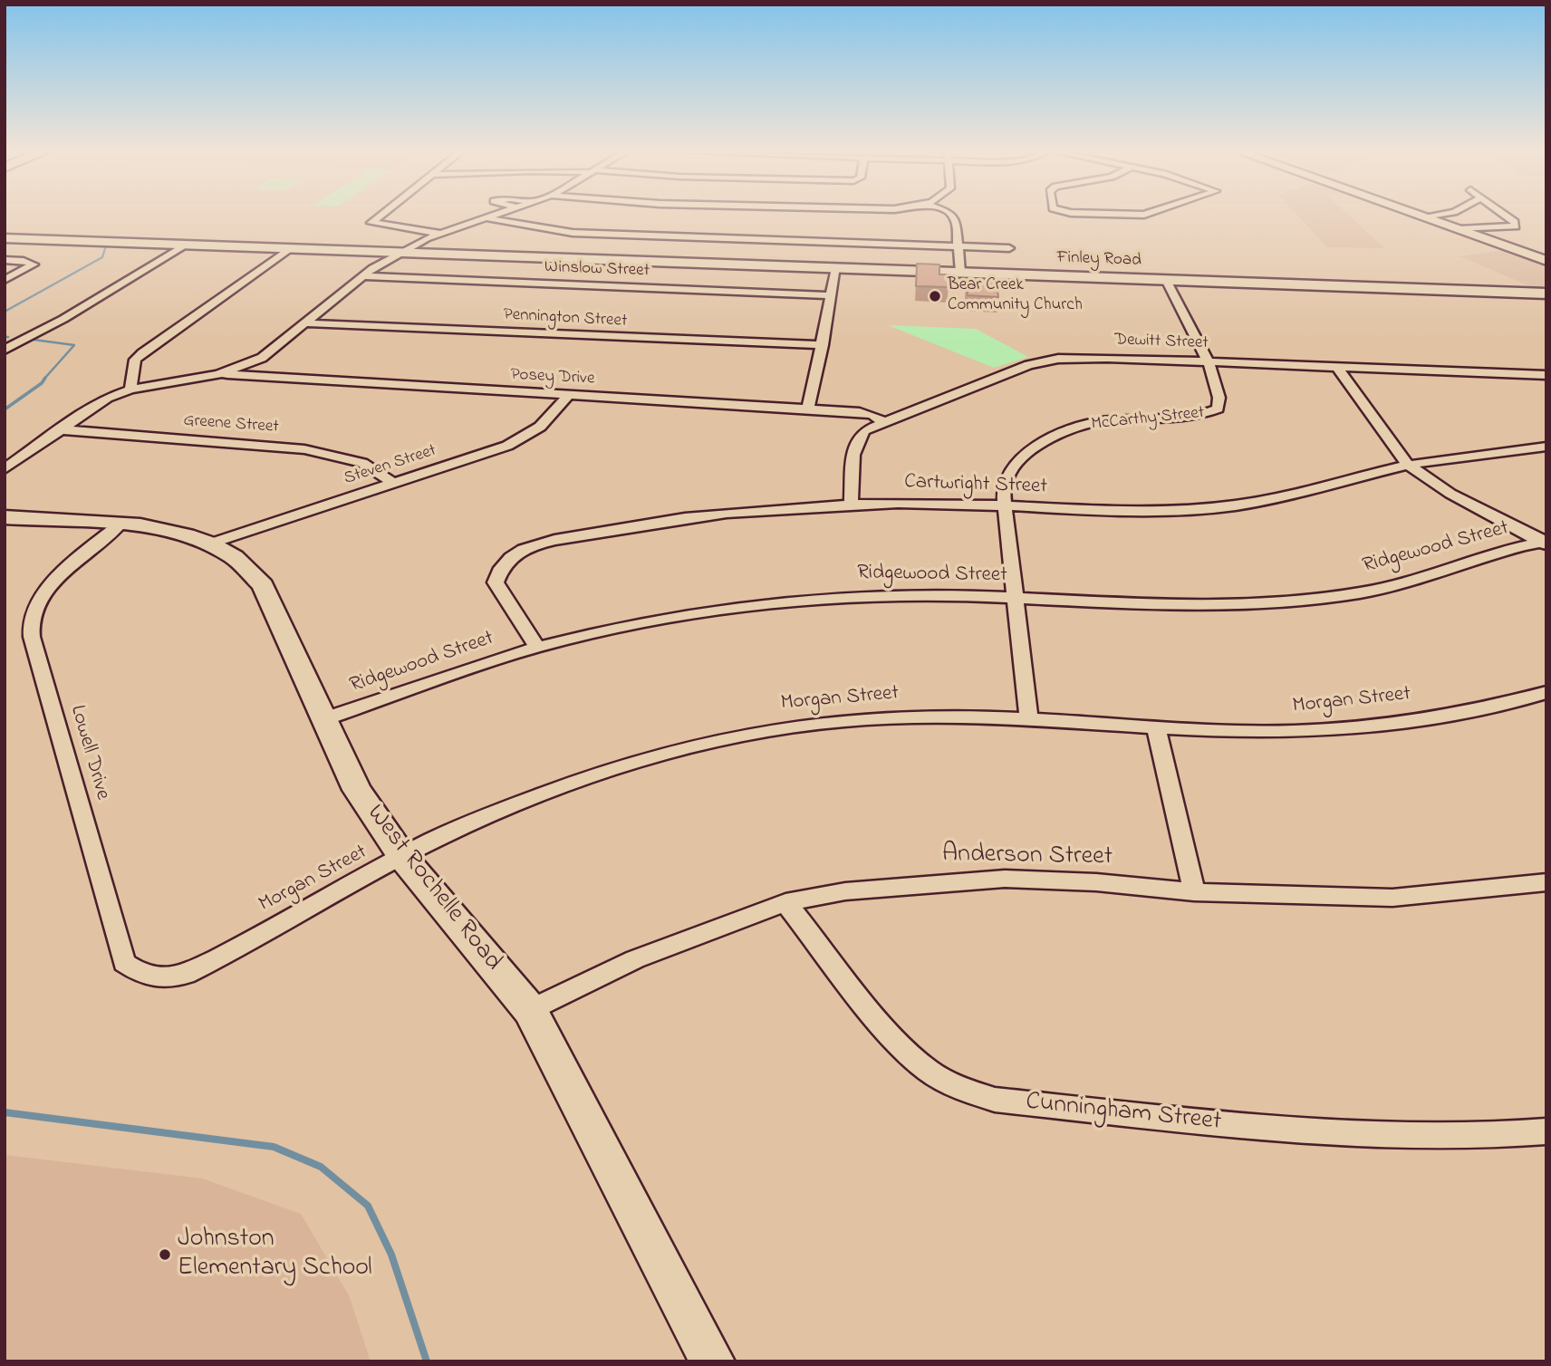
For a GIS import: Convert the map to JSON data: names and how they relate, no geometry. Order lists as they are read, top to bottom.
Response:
{
  "streets": {
    "street": [
      "Finley Road",
      "Winslow Street",
      "Pennington Street",
      "Dewitt Street",
      "Posey Drive",
      "McCarthy Street",
      "Greene Street",
      "Steven Street",
      "Cartwright Street",
      "Ridgewood Street",
      "Morgan Street",
      "Lowell Drive",
      "Anderson Street",
      "West Rochelle Road",
      "Cunningham Street"
    ]
  },
  "crossings": [
    ["Finley Road", "McCarthy Street"],
    ["Dewitt Street", "Posey Drive"],
    ["Dewitt Street", "McCarthy Street"],
    ["Dewitt Street", "Cartwright Street"],
    ["Posey Drive", "Steven Street"],
    ["McCarthy Street", "Cartwright Street"],
    ["McCarthy Street", "Ridgewood Street"],
    ["McCarthy Street", "Morgan Street"],
    ["Greene Street", "Steven Street"],
    ["Steven Street", "West Rochelle Road"],
    ["Cartwright Street", "Ridgewood Street"],
    ["Ridgewood Street", "West Rochelle Road"],
    ["Morgan Street", "Lowell Drive"],
    ["Morgan Street", "West Rochelle Road"],
    ["Lowell Drive", "West Rochelle Road"],
    ["Anderson Street", "West Rochelle Road"],
    ["Anderson Street", "Cunningham Street"]
  ],
  "places": ["Bear Creek Community Church", "Johnston Elementary School"]
}
